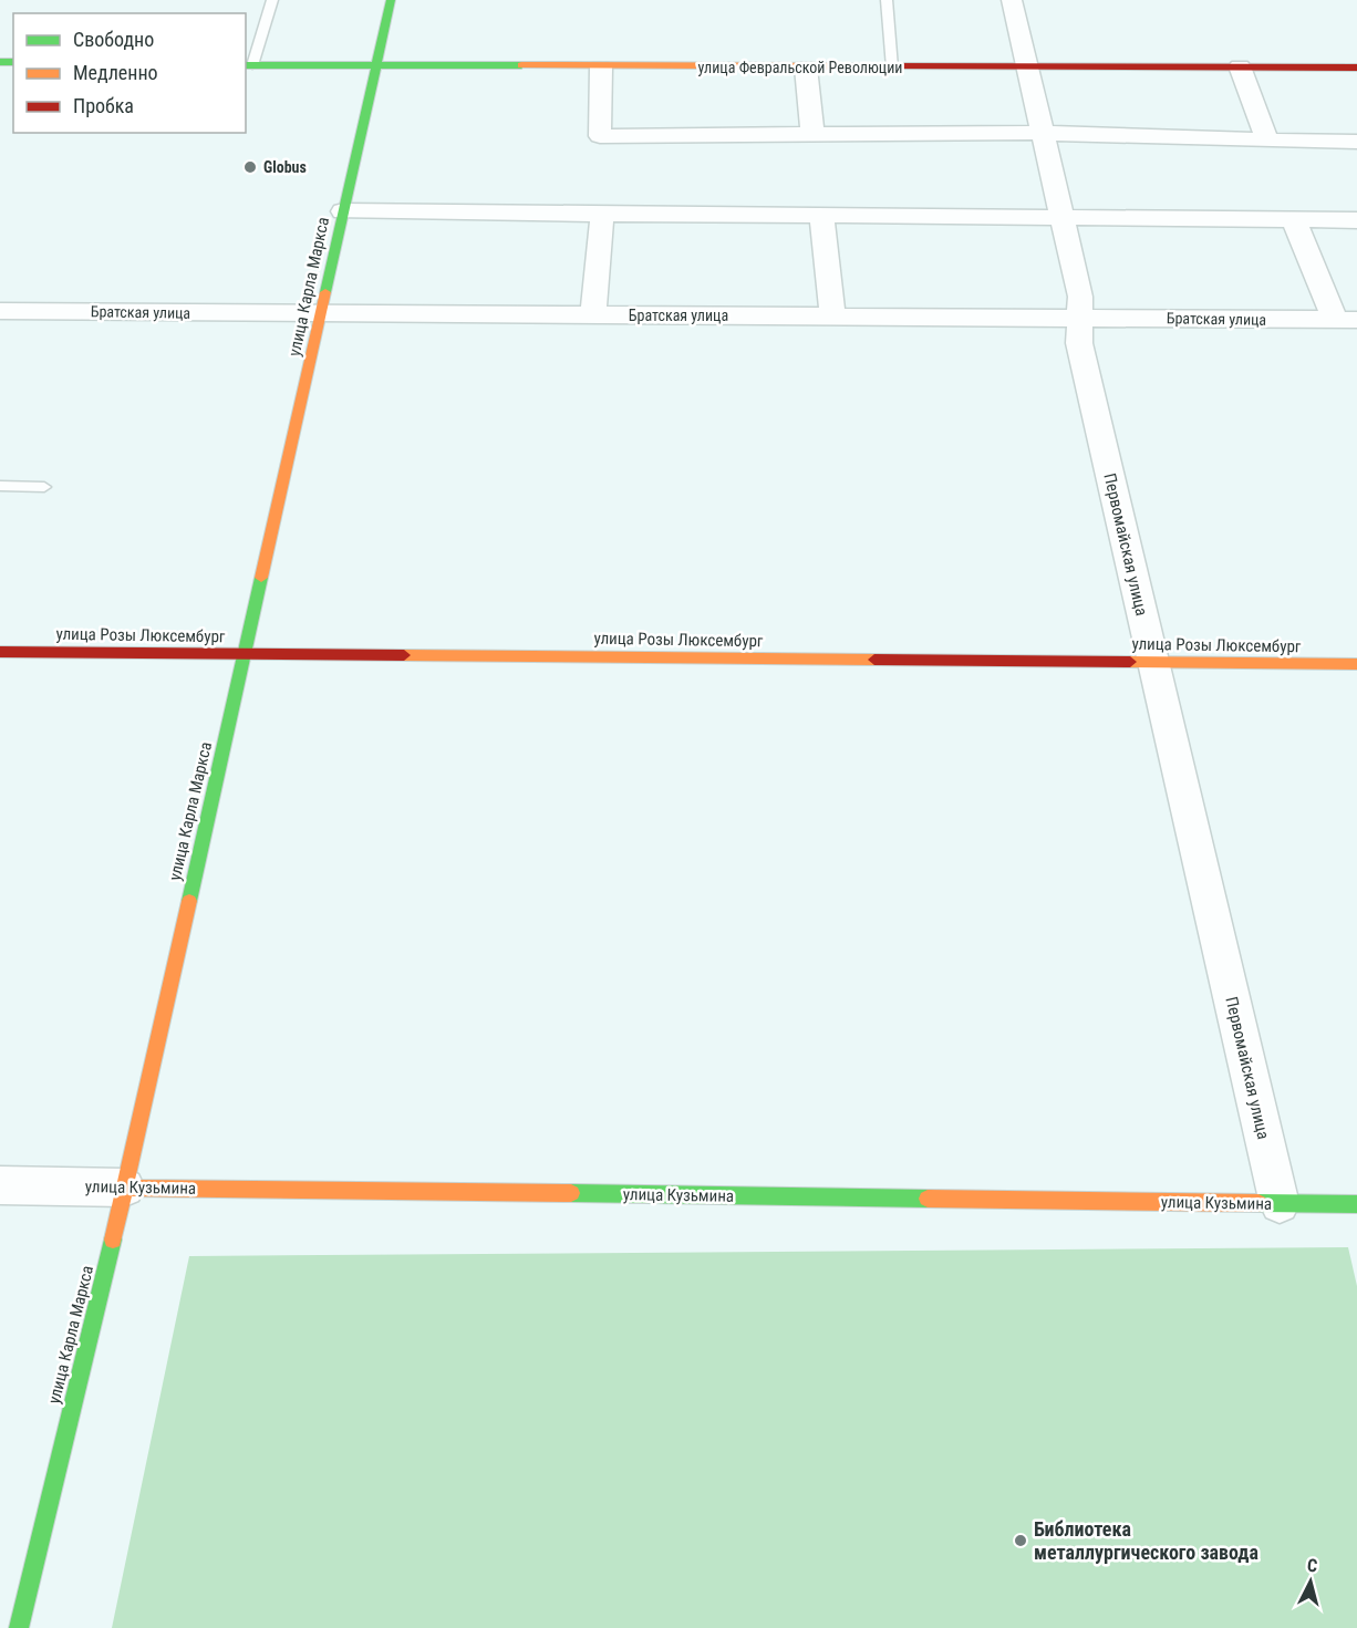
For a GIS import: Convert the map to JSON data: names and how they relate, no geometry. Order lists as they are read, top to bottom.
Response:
{
  "streets": {
    "street": [
      "улица Февральской Революции",
      "улица Карла Маркса",
      "Братская улица",
      "Первомайская улица",
      "улица Розы Люксембург",
      "улица Кузьмина"
    ]
  },
  "crossings": [
    ["улица Февральской Революции", "улица Карла Маркса"],
    ["улица Февральской Революции", "Первомайская улица"],
    ["улица Карла Маркса", "Братская улица"],
    ["улица Карла Маркса", "улица Розы Люксембург"],
    ["улица Карла Маркса", "улица Кузьмина"],
    ["Братская улица", "Первомайская улица"],
    ["Первомайская улица", "улица Розы Люксембург"],
    ["Первомайская улица", "улица Кузьмина"]
  ],
  "places": ["Globus", "Библиотека металлургического завода"],
  "legend": ["Свободно", "Медленно", "Пробка"],
  "north": "top"
}
